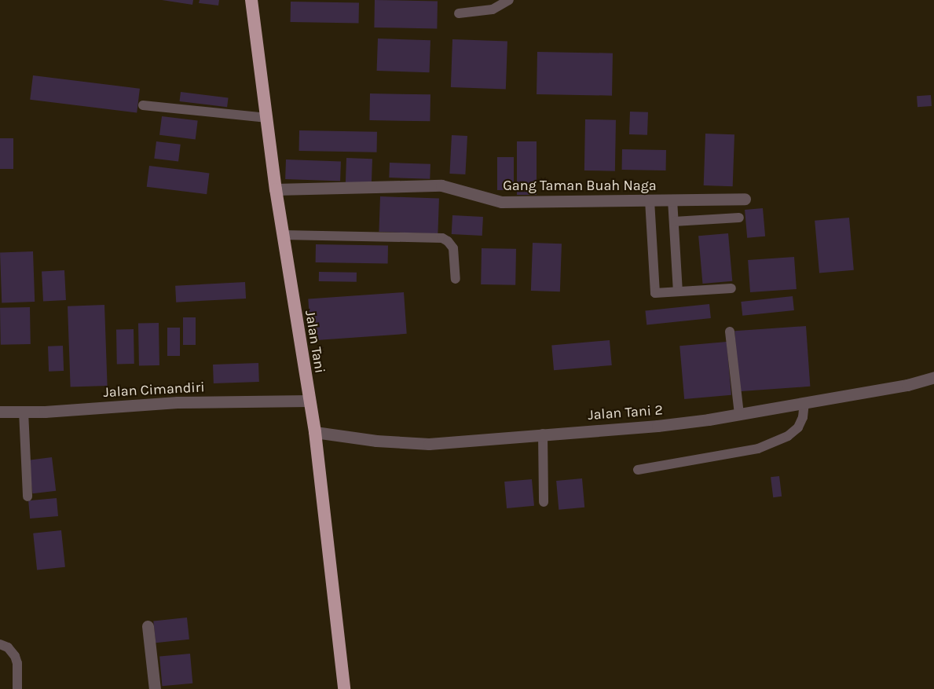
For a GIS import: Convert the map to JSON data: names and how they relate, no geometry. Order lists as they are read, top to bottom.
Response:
{
  "streets": {
    "highway": ["Jalan Tani"],
    "street": ["Gang Taman Buah Naga", "Jalan Cimandiri", "Jalan Tani 2"]
  },
  "crossings": [
    ["Gang Taman Buah Naga", "Jalan Tani"],
    ["Jalan Tani", "Jalan Cimandiri"],
    ["Jalan Tani", "Jalan Tani 2"]
  ]
}
